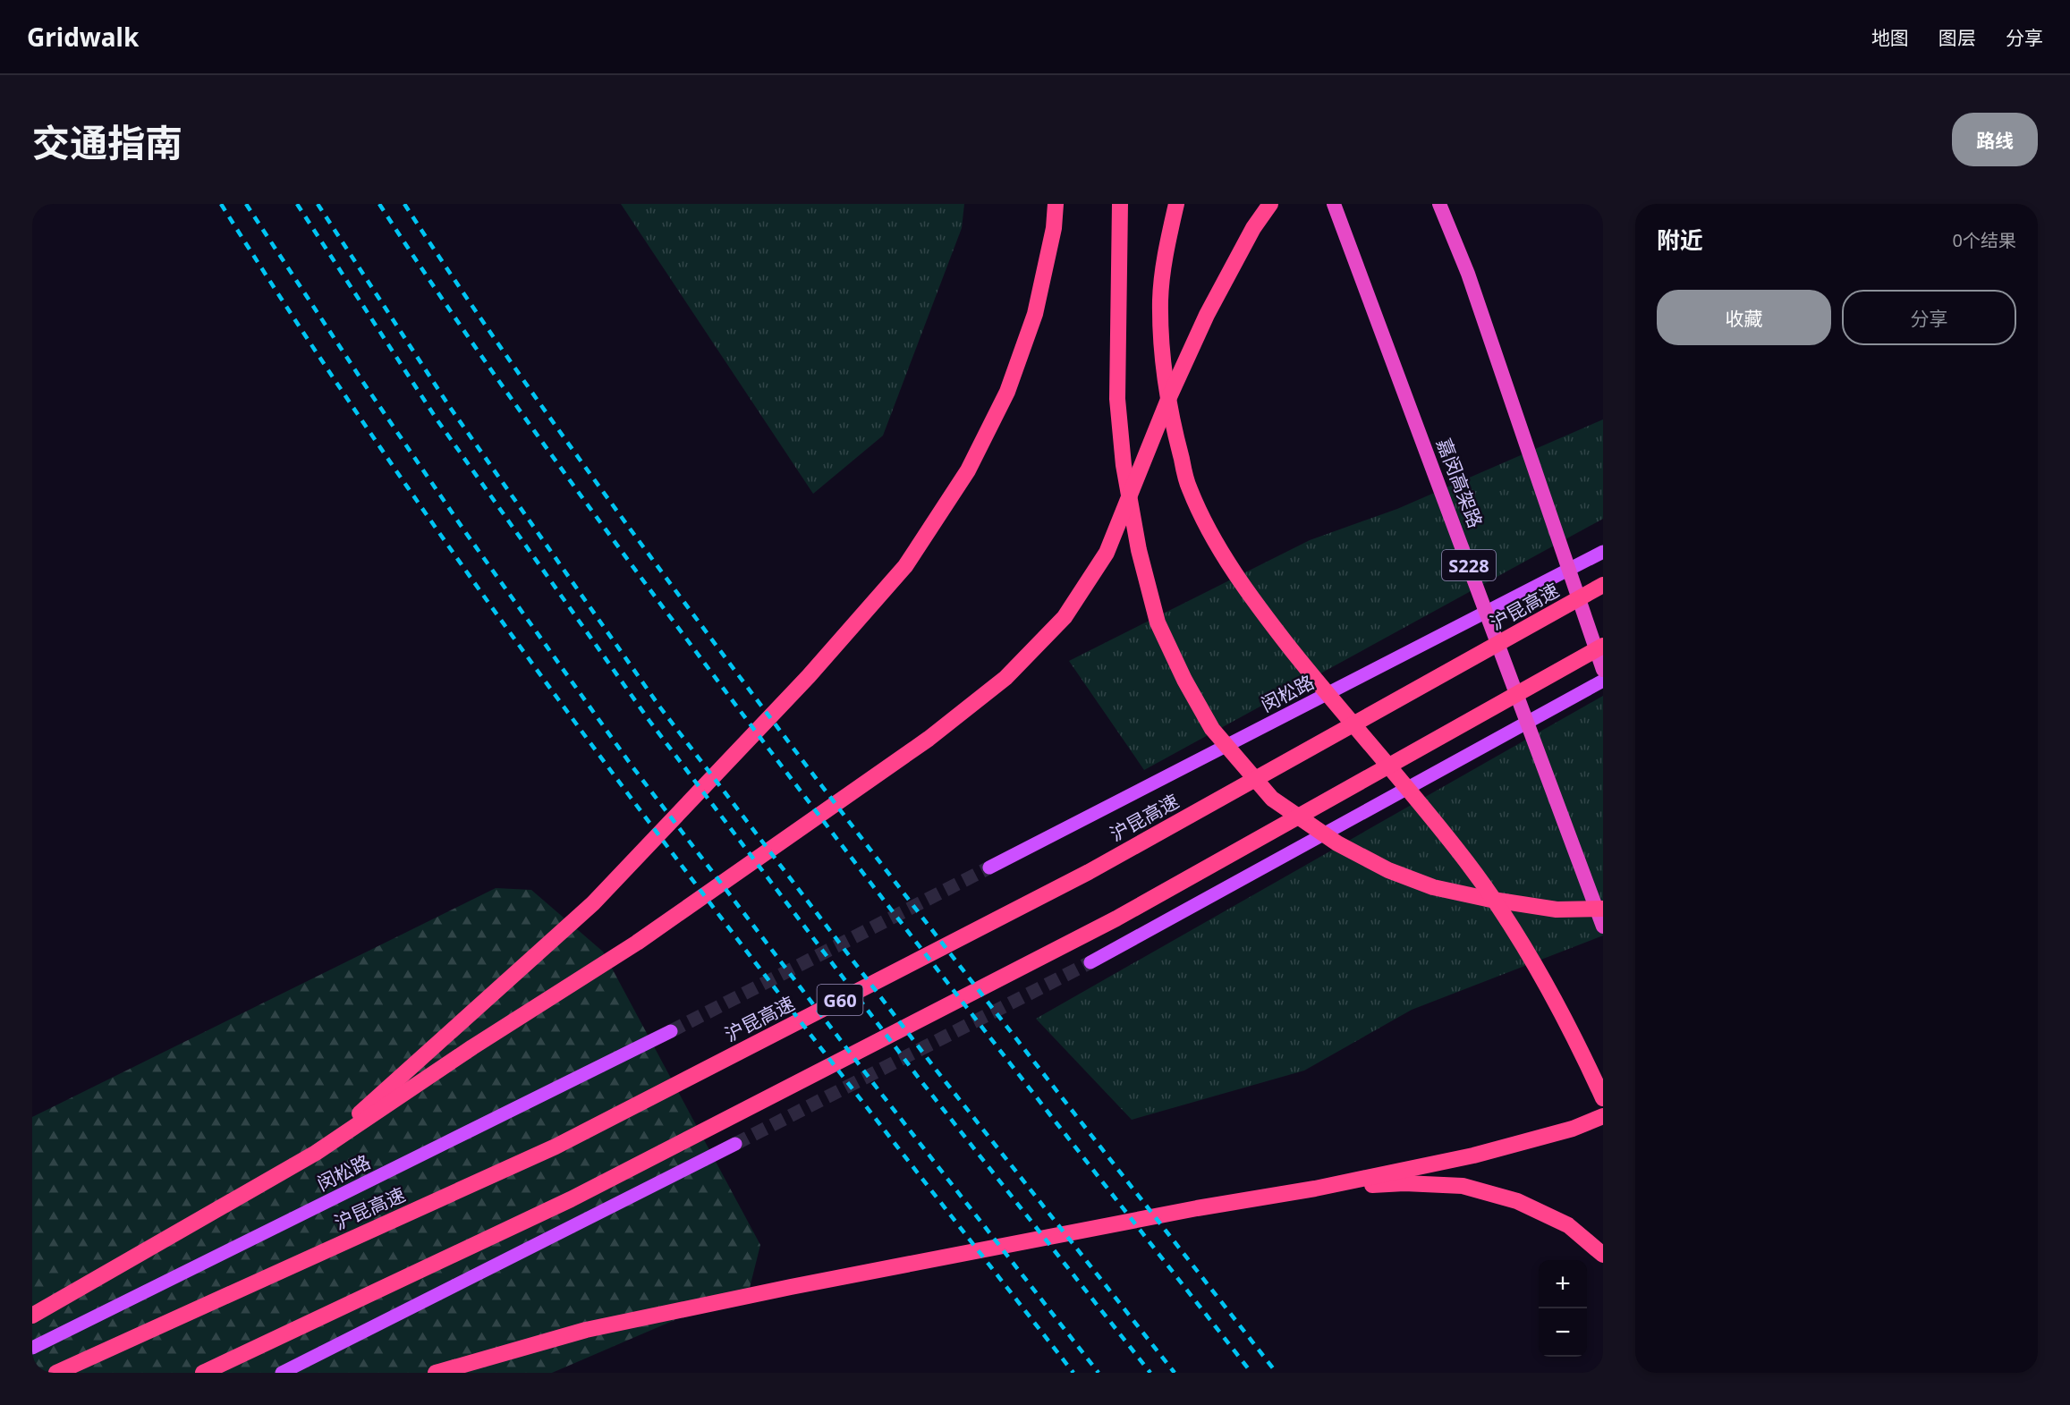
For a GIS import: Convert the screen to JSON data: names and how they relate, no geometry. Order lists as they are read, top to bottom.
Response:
{
  "streets": {
    "highway": [
      "嘉闵高架路",
      "S228",
      "沪昆高速",
      "G60"
    ],
    "main road": ["闵松路"]
  },
  "page": {
    "header": "Gridwalk",
    "nav": ["地图", "图层", "分享"],
    "title": "交通指南",
    "buttons": [
      "路线",
      ["收藏", "分享"]
    ],
    "heading": ["附近", "0个结果"],
    "map_buttons": ["+", "−"]
  }
}
